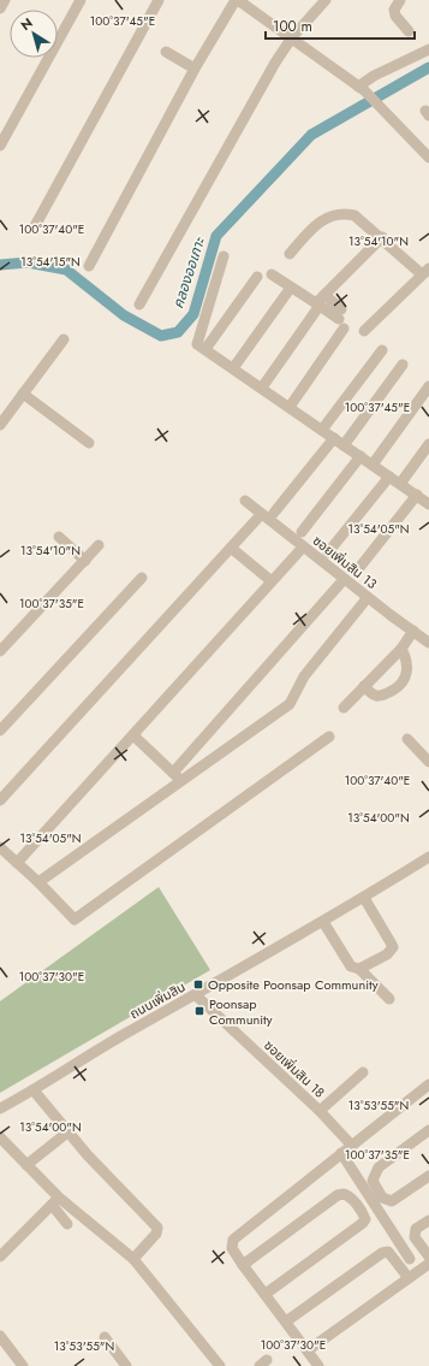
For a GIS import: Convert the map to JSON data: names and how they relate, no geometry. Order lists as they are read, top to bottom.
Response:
{
  "streets": {
    "street": ["ซอยเพิ่มสิน 13", "ถนนเพิ่มสิน", "ซอยเพิ่มสิน 18"]
  },
  "crossings": [
    ["ถนนเพิ่มสิน", "ซอยเพิ่มสิน 18"]
  ],
  "water": ["คลองออเกาะ"],
  "places": {
    "transit": ["Opposite Poonsap Community", "Poonsap Community"]
  },
  "scale_bar": "100 m",
  "north": "top left",
  "coordinates": [
    "100°37'45\"E",
    "100°37'40\"E",
    "13°54'10\"N",
    "13°54'15\"N",
    "13°54'05\"N",
    "100°37'35\"E",
    "13°54'00\"N",
    "100°37'30\"E",
    "13°53'55\"N"
  ]
}
